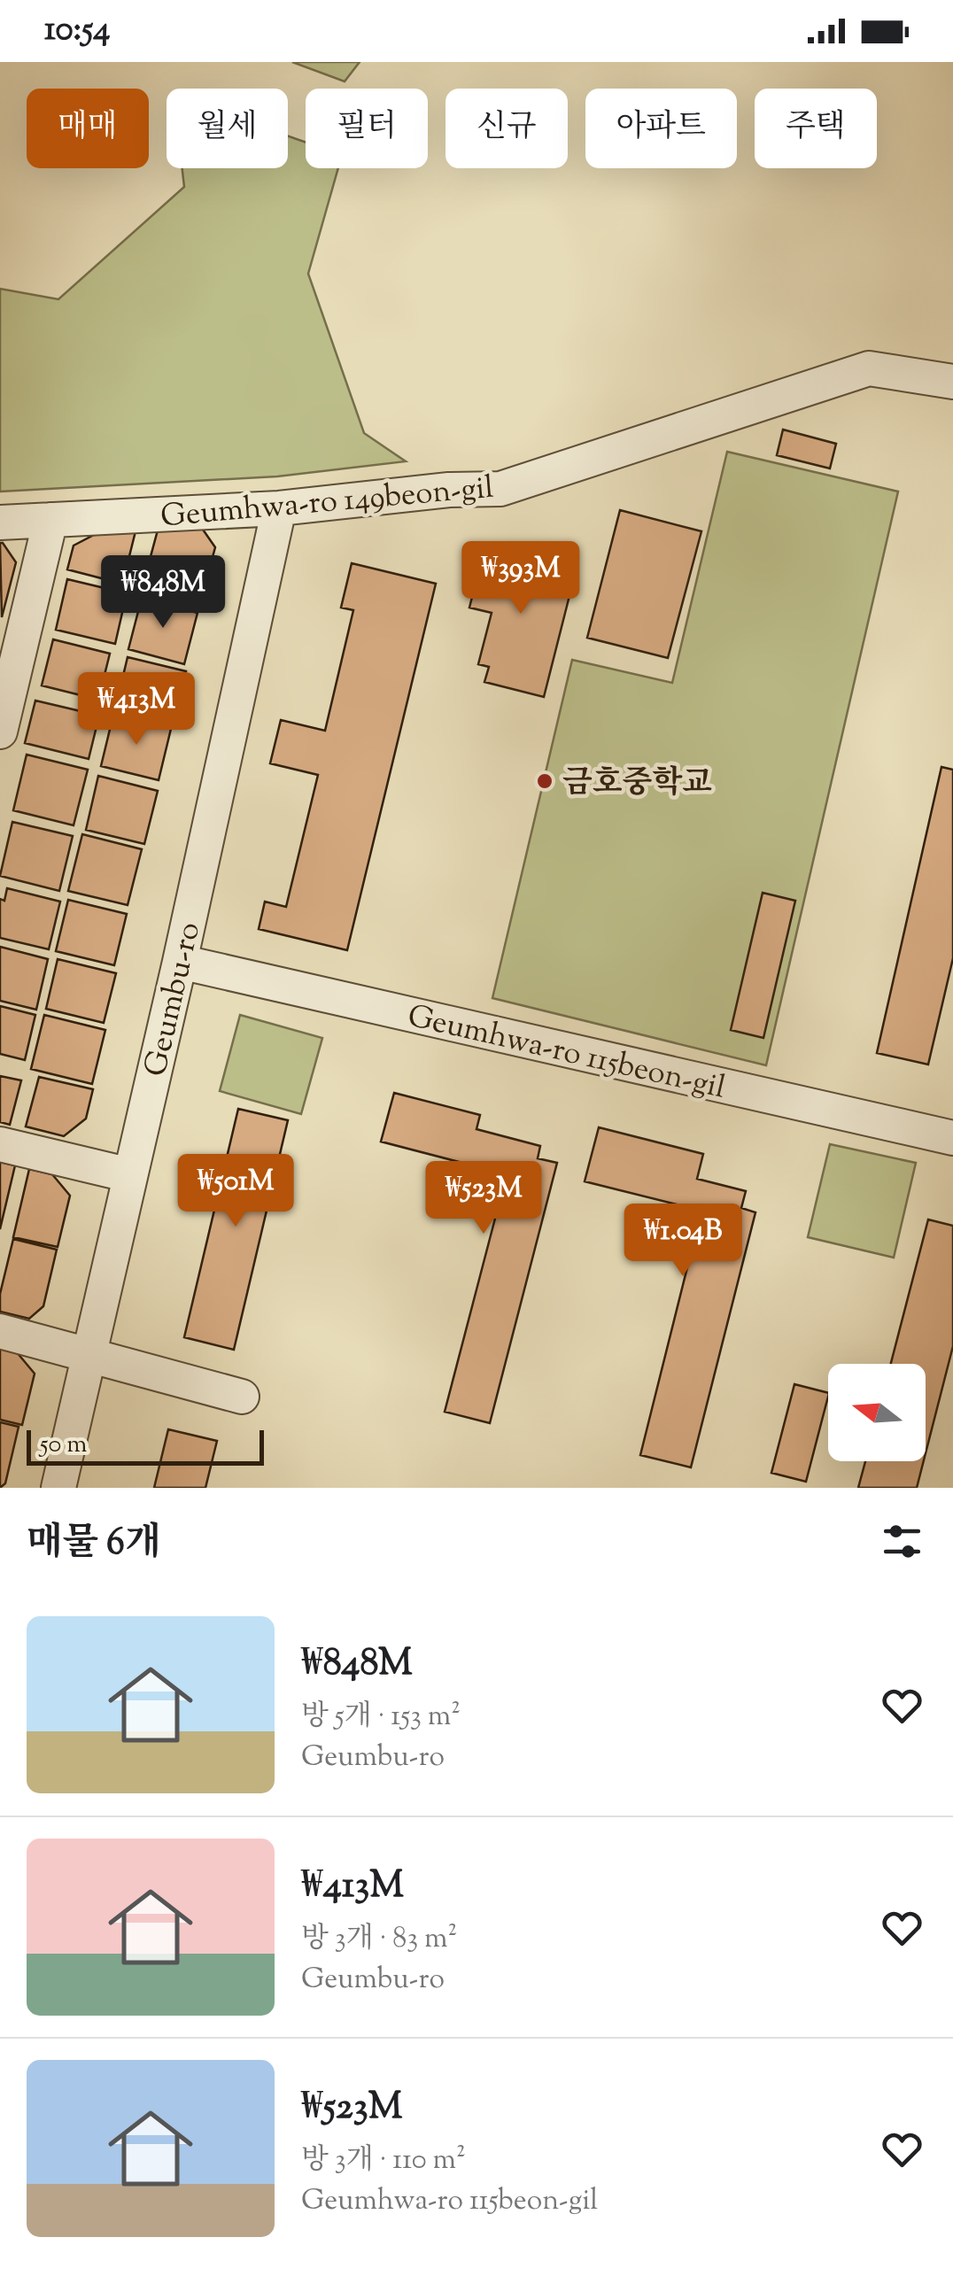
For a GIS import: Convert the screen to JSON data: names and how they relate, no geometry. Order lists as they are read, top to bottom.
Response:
{
  "streets": {
    "street": ["Geumhwa-ro 149beon-gil", "Geumbu-ro", "Geumhwa-ro 115beon-gil"]
  },
  "crossings": [
    ["Geumhwa-ro 149beon-gil", "Geumbu-ro"],
    ["Geumbu-ro", "Geumhwa-ro 115beon-gil"]
  ],
  "places": ["금호중학교"],
  "scale_bar": "50 m",
  "north": "left",
  "page": {
    "status": "10:54",
    "chip": [
      "매매",
      "월세",
      "필터",
      "신규",
      "아파트",
      "주택"
    ],
    "price": [
      "₩393M",
      "₩848M",
      "₩413M",
      "₩501M",
      "₩523M",
      "₩1.04B"
    ],
    "scale": "50 m",
    "heading": "매물 6개",
    "list": [
      {
        "name": "₩848M",
        "note": "방 5개 · 153 m² · Geumbu-ro"
      },
      {
        "name": "₩413M",
        "note": "방 3개 · 83 m² · Geumbu-ro"
      },
      {
        "name": "₩523M",
        "note": "방 3개 · 110 m² · Geumhwa-ro 115beon-gil"
      }
    ]
  }
}
